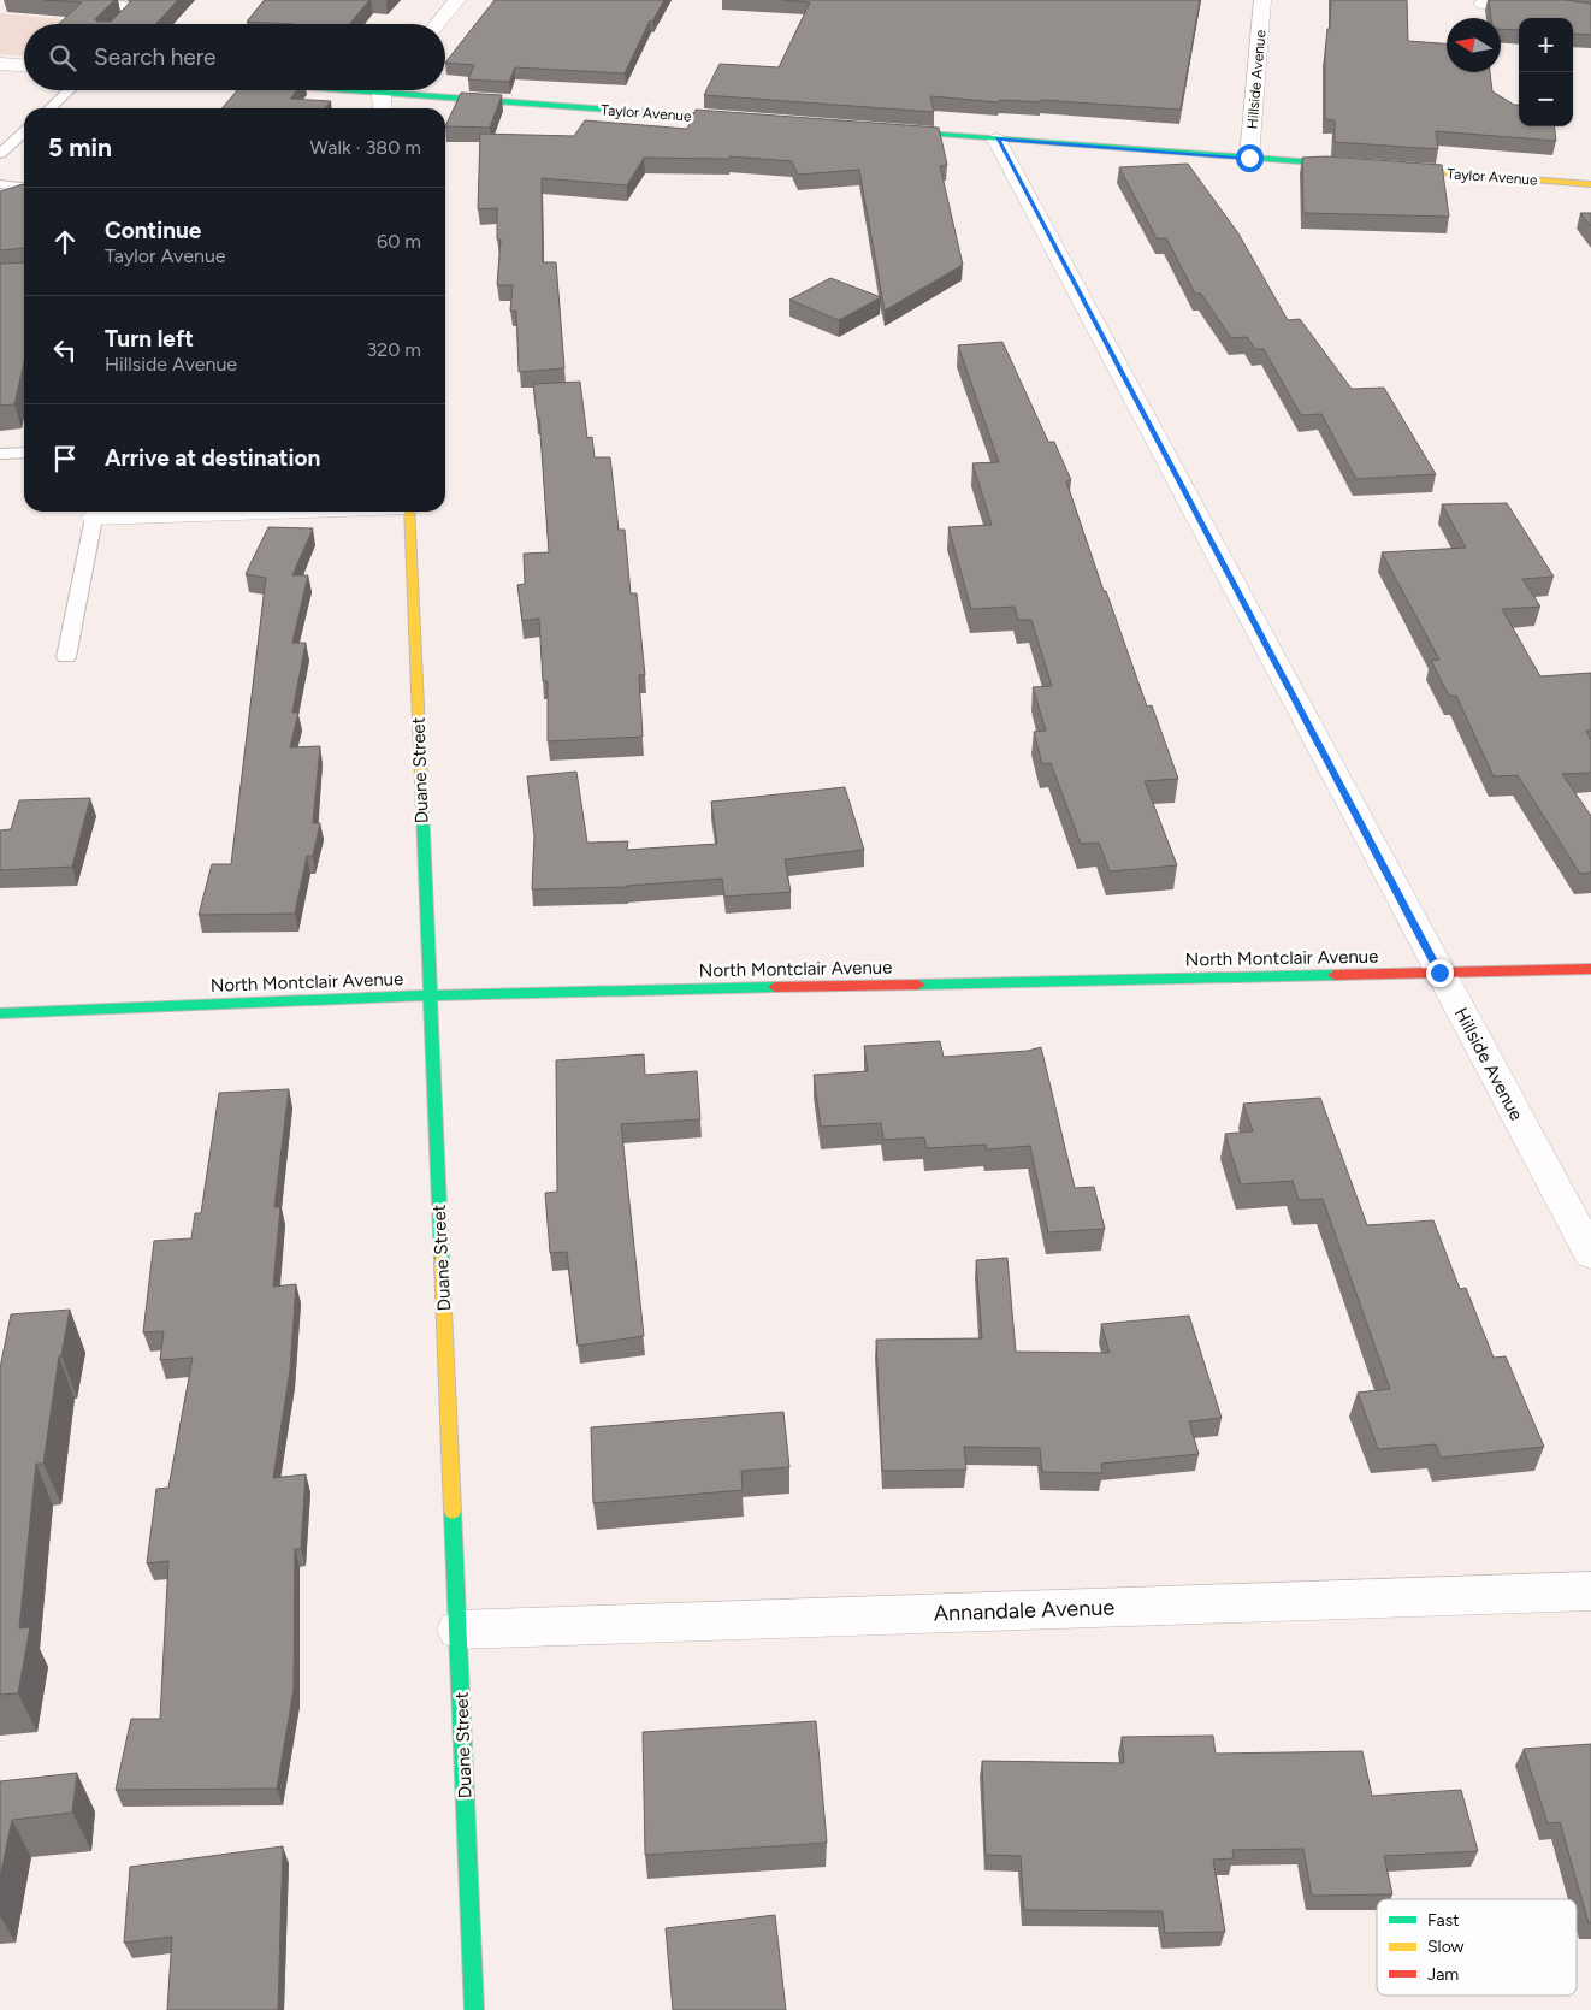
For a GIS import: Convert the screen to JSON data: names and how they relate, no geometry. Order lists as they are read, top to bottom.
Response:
{
  "streets": {
    "street": [
      "Hillside Avenue",
      "Taylor Avenue",
      "Duane Street",
      "North Montclair Avenue",
      "Annandale Avenue"
    ]
  },
  "crossings": [
    ["Hillside Avenue", "North Montclair Avenue"],
    ["Duane Street", "North Montclair Avenue"],
    ["Duane Street", "Annandale Avenue"]
  ],
  "legend": ["Fast", "Slow", "Jam"],
  "north": "left",
  "page": {
    "map_buttons": ["+", "−"],
    "search": "Search here",
    "heading": ["5 min", "Walk · 380 m"],
    "list": [
      ["Continue", "Taylor Avenue", "60 m"],
      ["Turn left", "Hillside Avenue", "320 m"],
      "Arrive at destination"
    ]
  }
}
